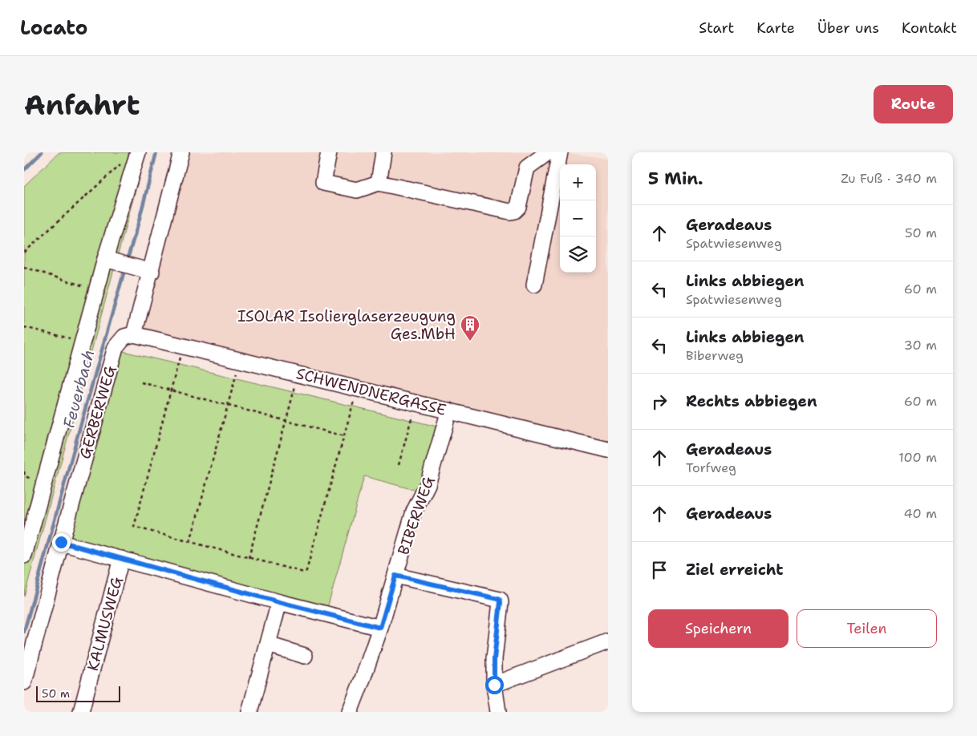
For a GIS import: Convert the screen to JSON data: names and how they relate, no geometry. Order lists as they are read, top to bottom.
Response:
{
  "streets": {
    "street": [
      "SCHWENDNERGASSE",
      "GERBERWEG",
      "BIBERWEG",
      "KALMUSWEG"
    ]
  },
  "crossings": [
    ["SCHWENDNERGASSE", "GERBERWEG"],
    ["SCHWENDNERGASSE", "BIBERWEG"]
  ],
  "water": ["Feuerbach"],
  "places": {
    "building": ["ISOLAR Isolierglaserzeugung Ges.MbH"]
  },
  "scale_bar": "50 m",
  "page": {
    "header": "Locato",
    "nav": [
      "Start",
      "Karte",
      "Über uns",
      "Kontakt"
    ],
    "buttons": [
      "Route",
      ["Speichern", "Teilen"]
    ],
    "title": "Anfahrt",
    "heading": ["5 Min.", "Zu Fuß · 340 m"],
    "map_buttons": ["+", "−"],
    "list": [
      ["Geradeaus", "Spatwiesenweg", "50 m"],
      ["Links abbiegen", "Spatwiesenweg", "60 m"],
      ["Links abbiegen", "Biberweg", "30 m"],
      ["Rechts abbiegen", "60 m"],
      ["Geradeaus", "Torfweg", "100 m"],
      ["Geradeaus", "40 m"],
      "Ziel erreicht"
    ],
    "scale": "50 m"
  }
}
